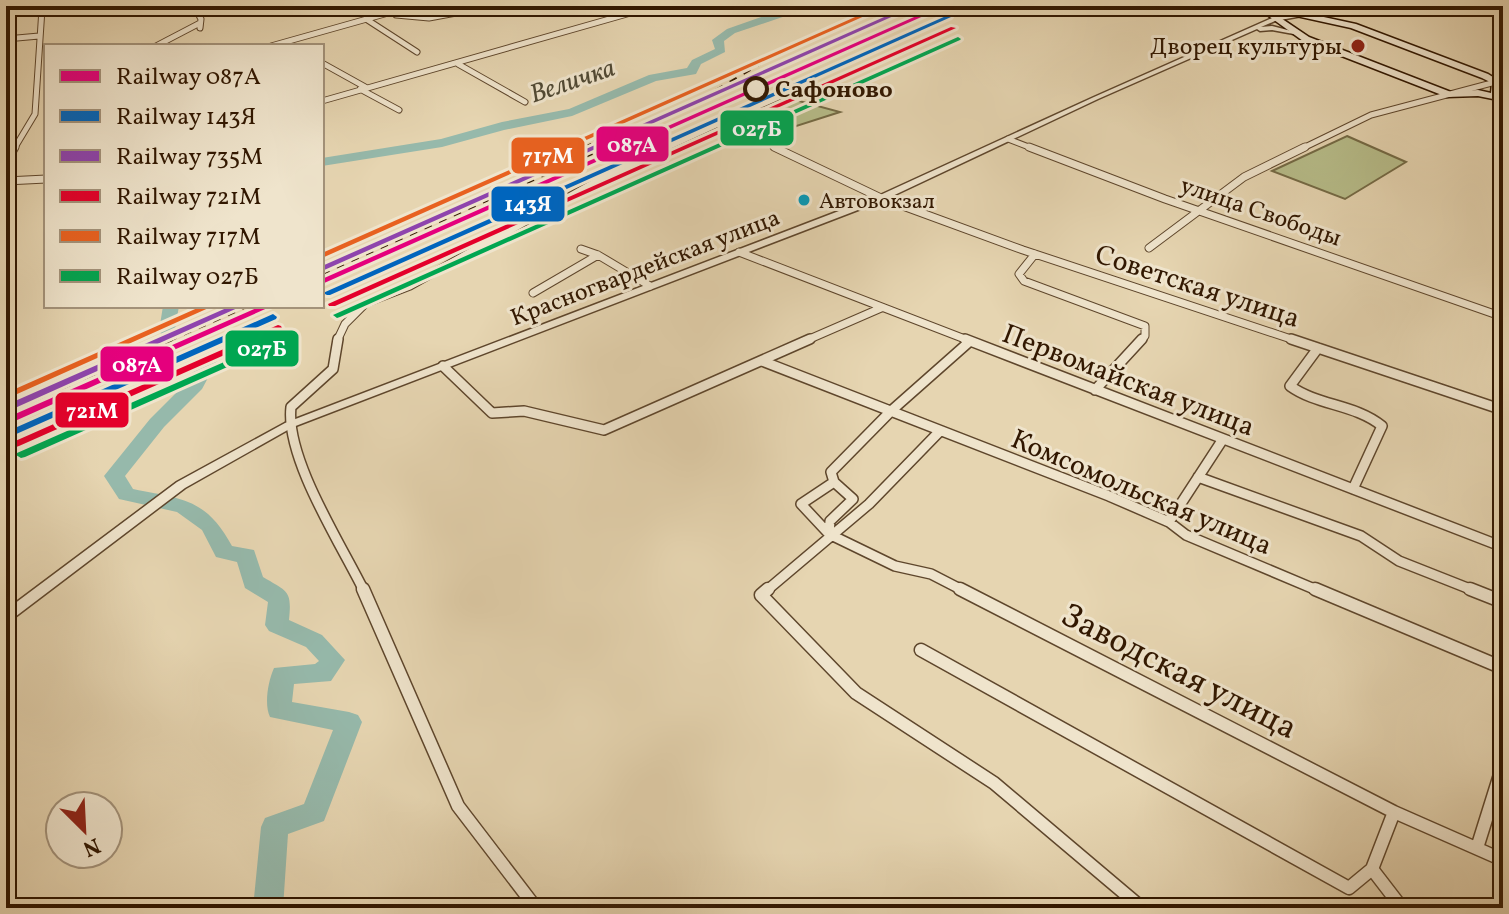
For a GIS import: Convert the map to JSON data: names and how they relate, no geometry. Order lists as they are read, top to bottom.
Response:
{
  "streets": {
    "street": [
      "улица Свободы",
      "Красногвардейская улица",
      "Советская улица",
      "Первомайская улица",
      "Комсомольская улица",
      "Заводская улица"
    ]
  },
  "crossings": [
    ["улица Свободы", "Красногвардейская улица"],
    ["Красногвардейская улица", "Советская улица"],
    ["Красногвардейская улица", "Первомайская улица"]
  ],
  "water": ["Величка"],
  "places": ["Дворец культуры", "Сафоново", "Автовокзал"],
  "lines": [
    "rail line 087А",
    "rail line 735М",
    "rail line 717М",
    "rail line 143Я",
    "rail line 721М",
    "rail line 027Б"
  ],
  "legend": [
    "Railway 087А",
    "Railway 143Я",
    "Railway 735М",
    "Railway 721М",
    "Railway 717М",
    "Railway 027Б"
  ],
  "north": "bottom right"
}
